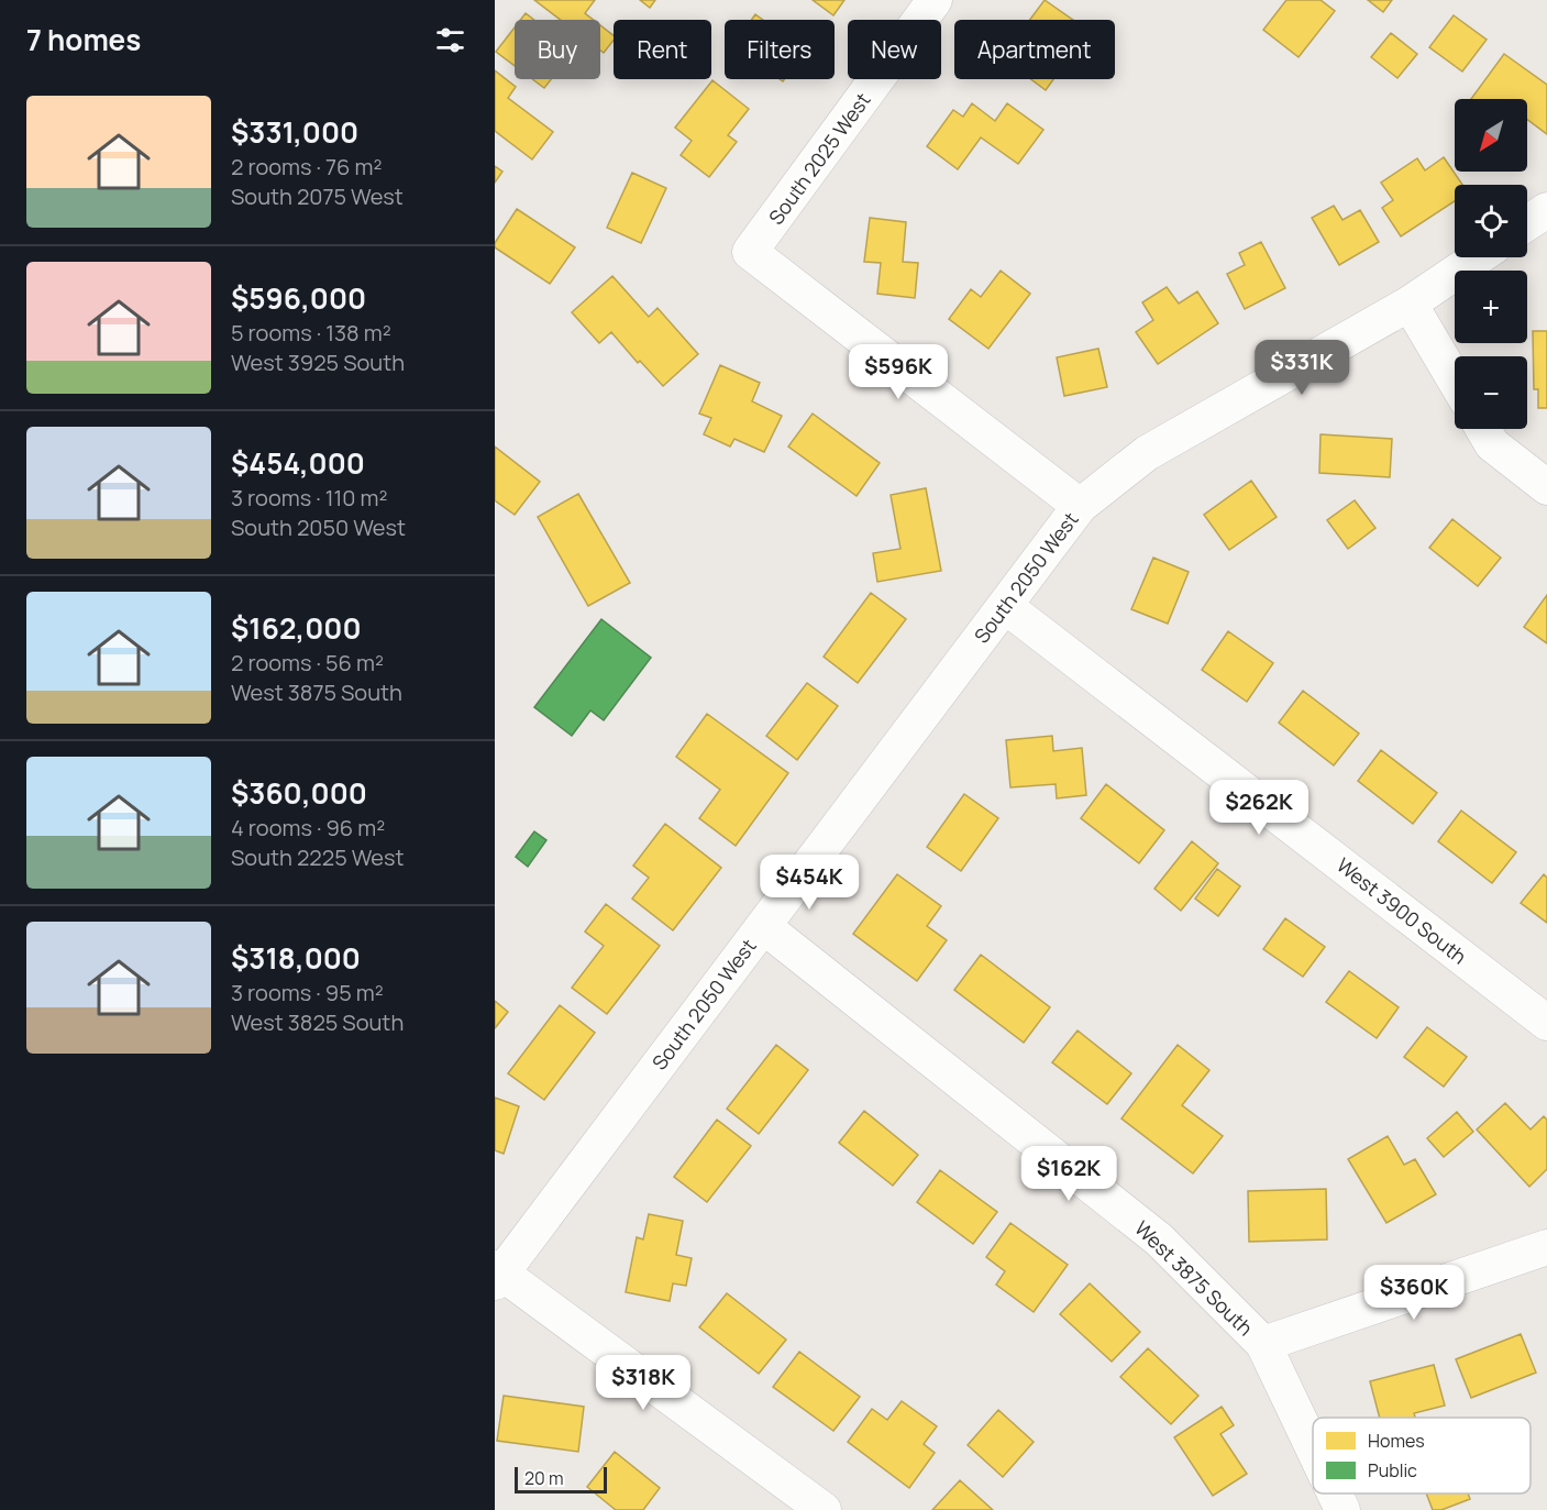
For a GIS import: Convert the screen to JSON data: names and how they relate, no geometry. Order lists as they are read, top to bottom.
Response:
{
  "streets": {
    "street": [
      "South 2025 West",
      "South 2050 West",
      "West 3900 South",
      "West 3875 South"
    ]
  },
  "crossings": [
    ["South 2025 West", "South 2050 West"],
    ["South 2050 West", "West 3900 South"],
    ["South 2050 West", "West 3875 South"]
  ],
  "legend": ["Homes", "Public"],
  "scale_bar": "20 m",
  "north": "bottom left",
  "page": {
    "heading": "7 homes",
    "chip": [
      "Buy",
      "Rent",
      "Filters",
      "New",
      "Apartment"
    ],
    "list": [
      {
        "name": "$331,000",
        "note": "2 rooms · 76 m² · South 2075 West"
      },
      {
        "name": "$596,000",
        "note": "5 rooms · 138 m² · West 3925 South"
      },
      {
        "name": "$454,000",
        "note": "3 rooms · 110 m² · South 2050 West"
      },
      {
        "name": "$162,000",
        "note": "2 rooms · 56 m² · West 3875 South"
      },
      {
        "name": "$360,000",
        "note": "4 rooms · 96 m² · South 2225 West"
      },
      {
        "name": "$318,000",
        "note": "3 rooms · 95 m² · West 3825 South"
      }
    ],
    "map_buttons": ["+", "−"],
    "price": [
      "$331K",
      "$596K",
      "$262K",
      "$454K",
      "$162K",
      "$360K",
      "$318K"
    ],
    "scale": "20 m"
  }
}
